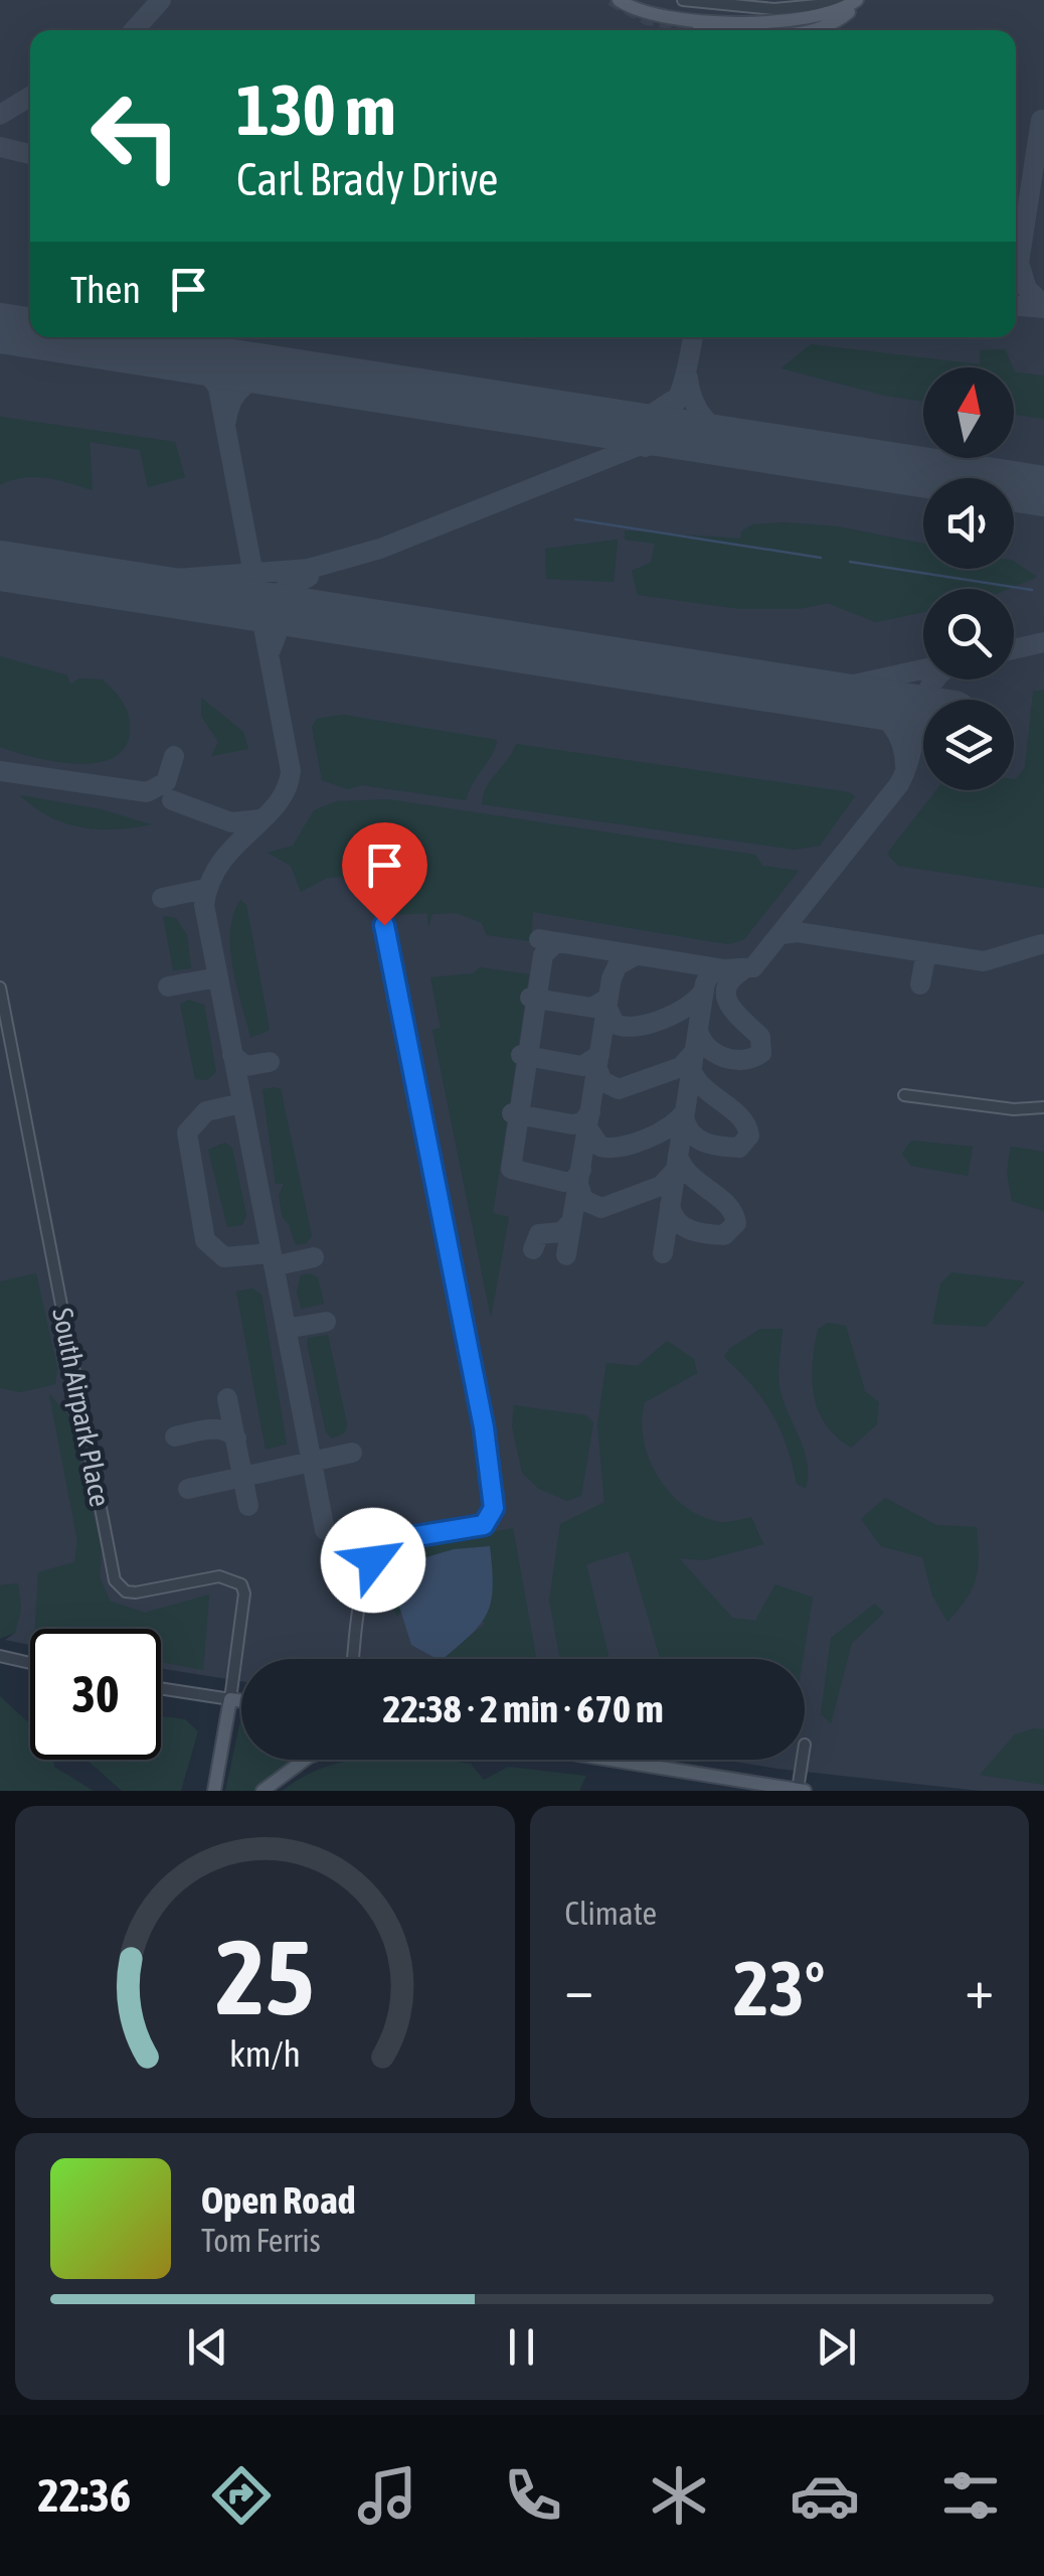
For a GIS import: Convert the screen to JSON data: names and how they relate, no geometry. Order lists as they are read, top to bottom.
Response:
{
  "streets": {
    "street": ["South Airpark Place"]
  },
  "north": "top",
  "page": {
    "turn": ["130 m", "Carl Brady Drive"],
    "then": "Then",
    "limit": "30",
    "trip": "22:38 · 2 min · 670 m",
    "tile": "Climate",
    "heat": ["−", "23°", "+"],
    "song": ["Open Road", "Tom Ferris"],
    "tabs": "22:36",
    "gauge": ["25", "km/h"]
  }
}
